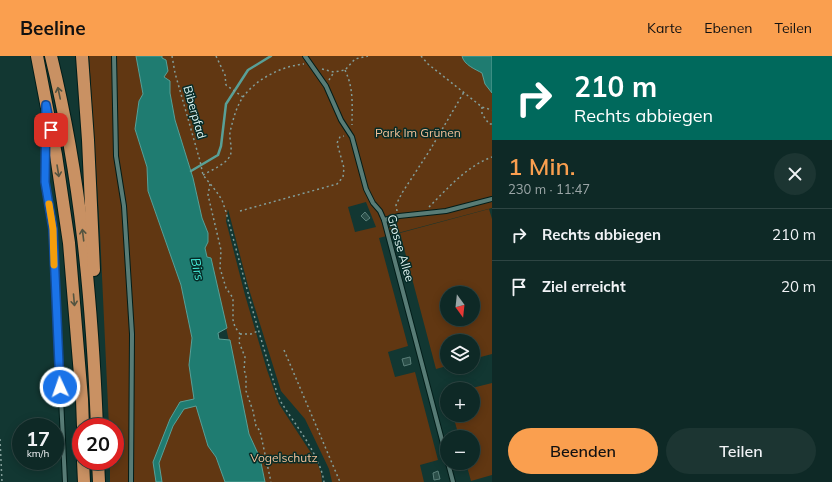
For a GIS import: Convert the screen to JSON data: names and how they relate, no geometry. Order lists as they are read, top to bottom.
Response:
{
  "streets": {
    "lane": ["Grosse Allee"],
    "path": ["Biberpfad"]
  },
  "water": ["Birs"],
  "parks": ["Park Im Grünen", "Vogelschutz"],
  "north": "bottom",
  "page": {
    "header": "Beeline",
    "nav": ["Karte", "Ebenen", "Teilen"],
    "turn": ["210 m", "Rechts abbiegen"],
    "heading": ["1 Min.", "230 m · 11:47"],
    "list": [
      {
        "name": "Rechts abbiegen",
        "value": "210 m"
      },
      {
        "name": "Ziel erreicht",
        "value": "20 m"
      }
    ],
    "map_buttons": ["+", "−"],
    "speed": "17 km/h",
    "limit": "20",
    "buttons": ["Beenden", "Teilen"]
  }
}
